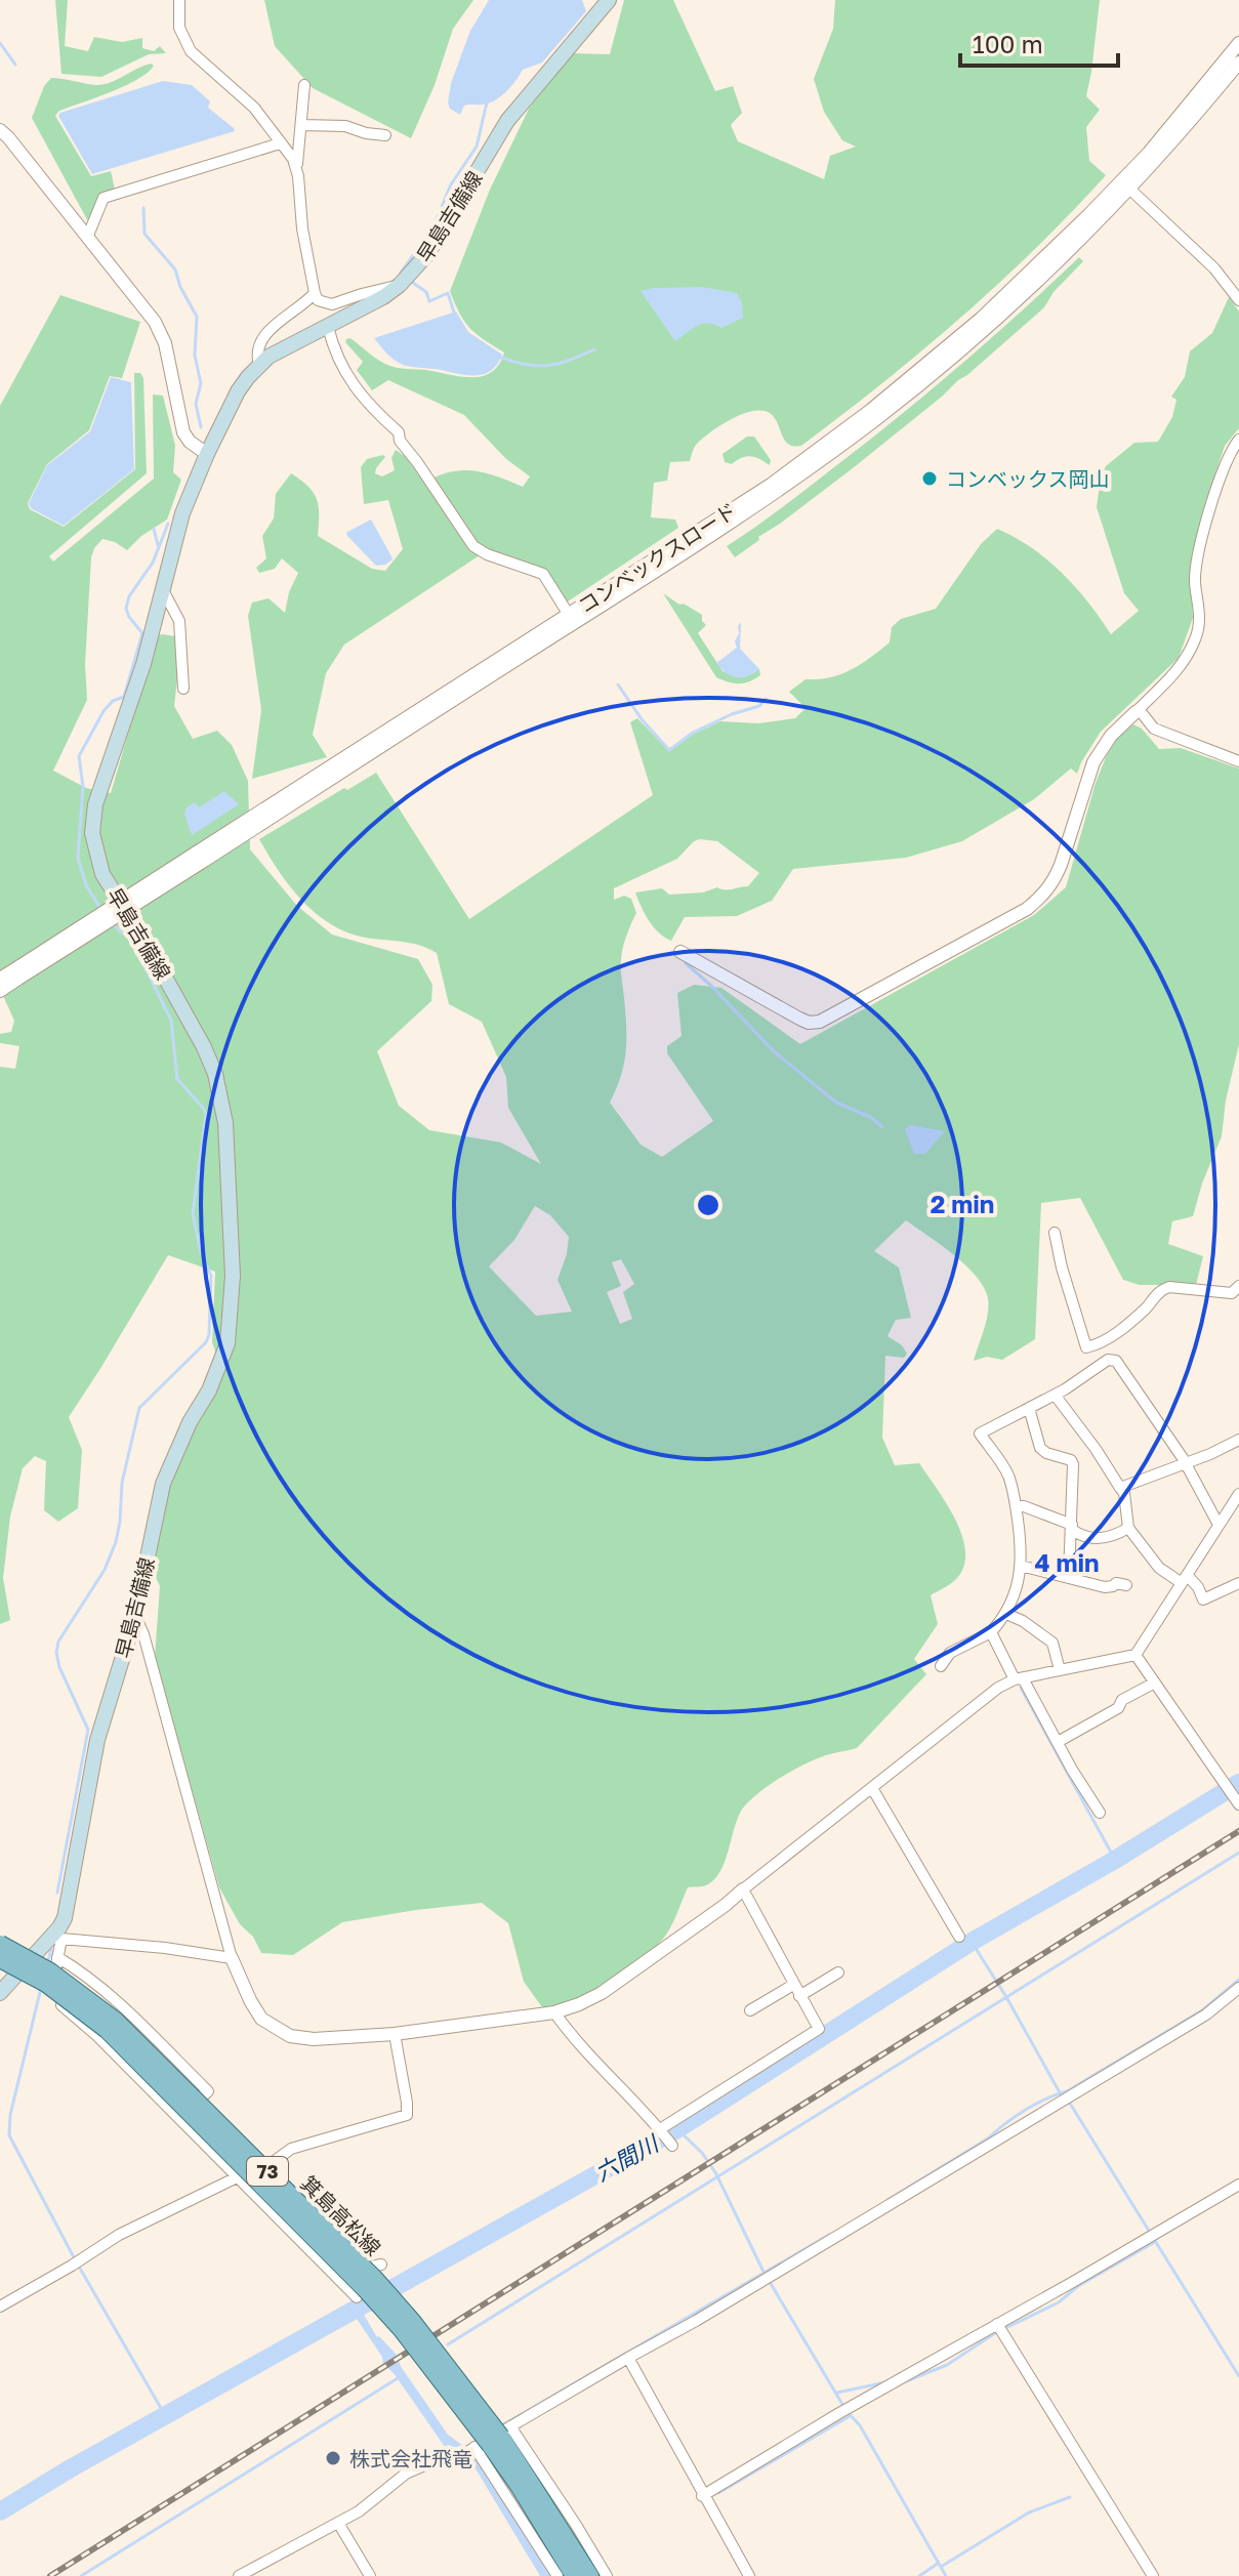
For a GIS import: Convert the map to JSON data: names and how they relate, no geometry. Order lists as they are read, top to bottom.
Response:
{
  "streets": {
    "main road": ["早島吉備線", "73", "箕島高松線"],
    "street": ["コンベックスロード"]
  },
  "water": ["六間川"],
  "places": ["コンベックス岡山", "株式会社飛竜"],
  "scale_bar": "100 m",
  "rings": ["2 min", "4 min"]
}
